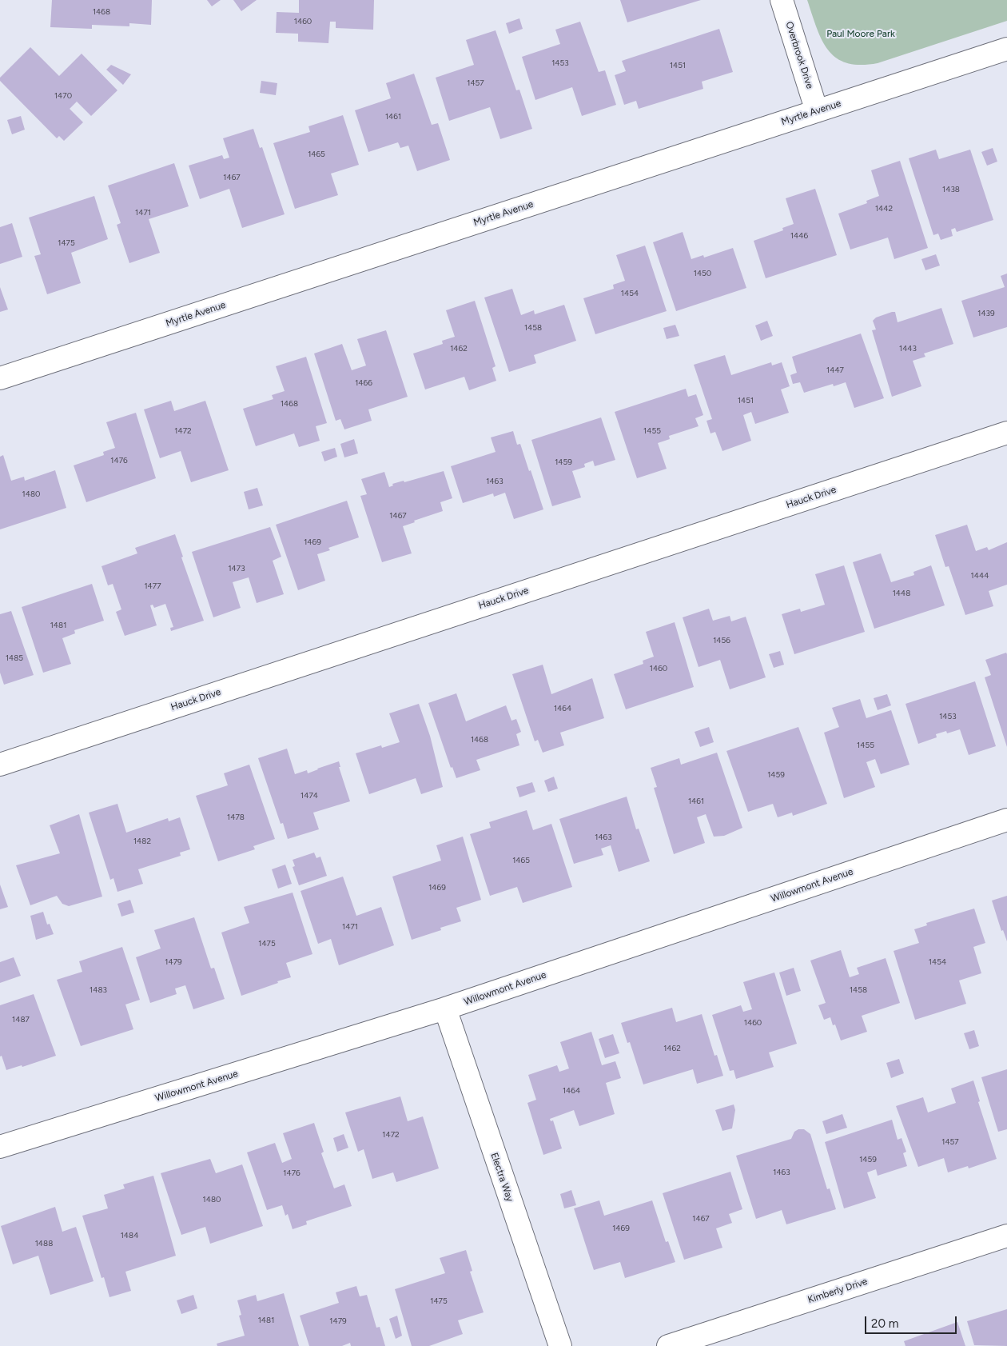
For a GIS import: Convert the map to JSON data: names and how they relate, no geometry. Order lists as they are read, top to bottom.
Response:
{
  "streets": {
    "street": [
      "Overbrook Drive",
      "Myrtle Avenue",
      "Hauck Drive",
      "Willowmont Avenue",
      "Electra Way",
      "Kimberly Drive"
    ]
  },
  "crossings": [
    ["Overbrook Drive", "Myrtle Avenue"],
    ["Willowmont Avenue", "Electra Way"]
  ],
  "parks": ["Paul Moore Park"],
  "house_numbers": [
    "1468",
    "1460",
    "1453",
    "1451",
    "1457",
    "1470",
    "1461",
    "1465",
    "1467",
    "1438",
    "1442",
    "1471",
    "1446",
    "1475",
    "1450",
    "1454",
    "1439",
    "1458",
    "1462",
    "1443",
    "1447",
    "1466",
    "1451",
    "1468",
    "1472",
    "1455",
    "1476",
    "1459",
    "1463",
    "1480",
    "1467",
    "1469",
    "1473",
    "1444",
    "1477",
    "1448",
    "1481",
    "1456",
    "1485",
    "1460",
    "1464",
    "1453",
    "1468",
    "1455",
    "1459",
    "1474",
    "1461",
    "1478",
    "1463",
    "1482",
    "1465",
    "1469",
    "1471",
    "1475",
    "1479",
    "1454",
    "1483",
    "1458",
    "1487",
    "1460",
    "1462",
    "1464",
    "1472",
    "1457",
    "1459",
    "1463",
    "1476",
    "1480",
    "1467",
    "1469",
    "1484",
    "1488",
    "1475",
    "1481",
    "1479"
  ],
  "scale_bar": "20 m"
}
